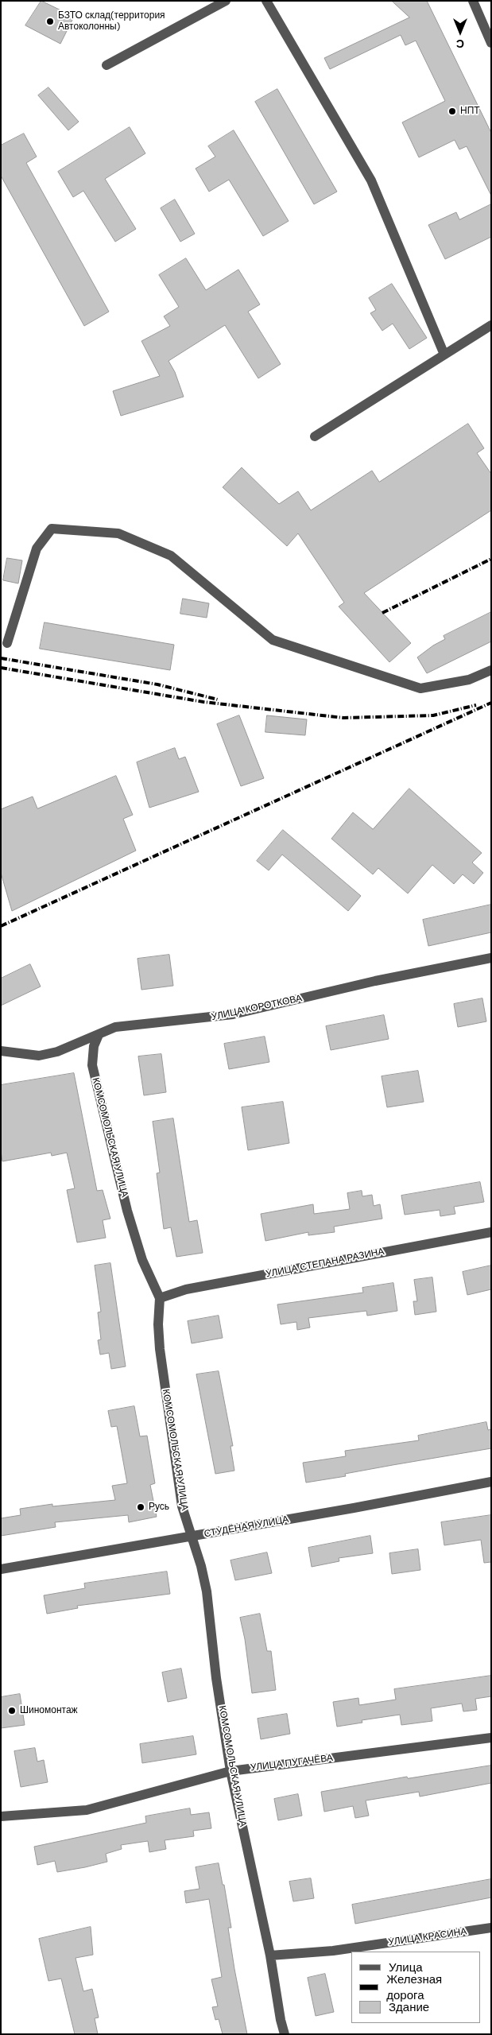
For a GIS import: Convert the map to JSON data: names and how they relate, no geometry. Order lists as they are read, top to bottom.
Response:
{
  "streets": {
    "street": [
      "УЛИЦА КОРОТКОВА",
      "КОМСОМОЛЬСКАЯ УЛИЦА",
      "УЛИЦА СТЕПАНА РАЗИНА",
      "СТУДЁНАЯ УЛИЦА",
      "УЛИЦА ПУГАЧЁВА",
      "УЛИЦА КРАСИНА"
    ]
  },
  "crossings": [
    ["УЛИЦА КОРОТКОВА", "КОМСОМОЛЬСКАЯ УЛИЦА"],
    ["КОМСОМОЛЬСКАЯ УЛИЦА", "УЛИЦА СТЕПАНА РАЗИНА"],
    ["КОМСОМОЛЬСКАЯ УЛИЦА", "СТУДЁНАЯ УЛИЦА"],
    ["КОМСОМОЛЬСКАЯ УЛИЦА", "УЛИЦА ПУГАЧЁВА"],
    ["КОМСОМОЛЬСКАЯ УЛИЦА", "УЛИЦА КРАСИНА"]
  ],
  "places": [
    "БЗТО склад(территория Автоколонны)",
    "НПТ",
    "Русь",
    "Шиномонтаж"
  ],
  "legend": ["Улица", "Железная дорога", "Здание"],
  "north": "bottom"
}
